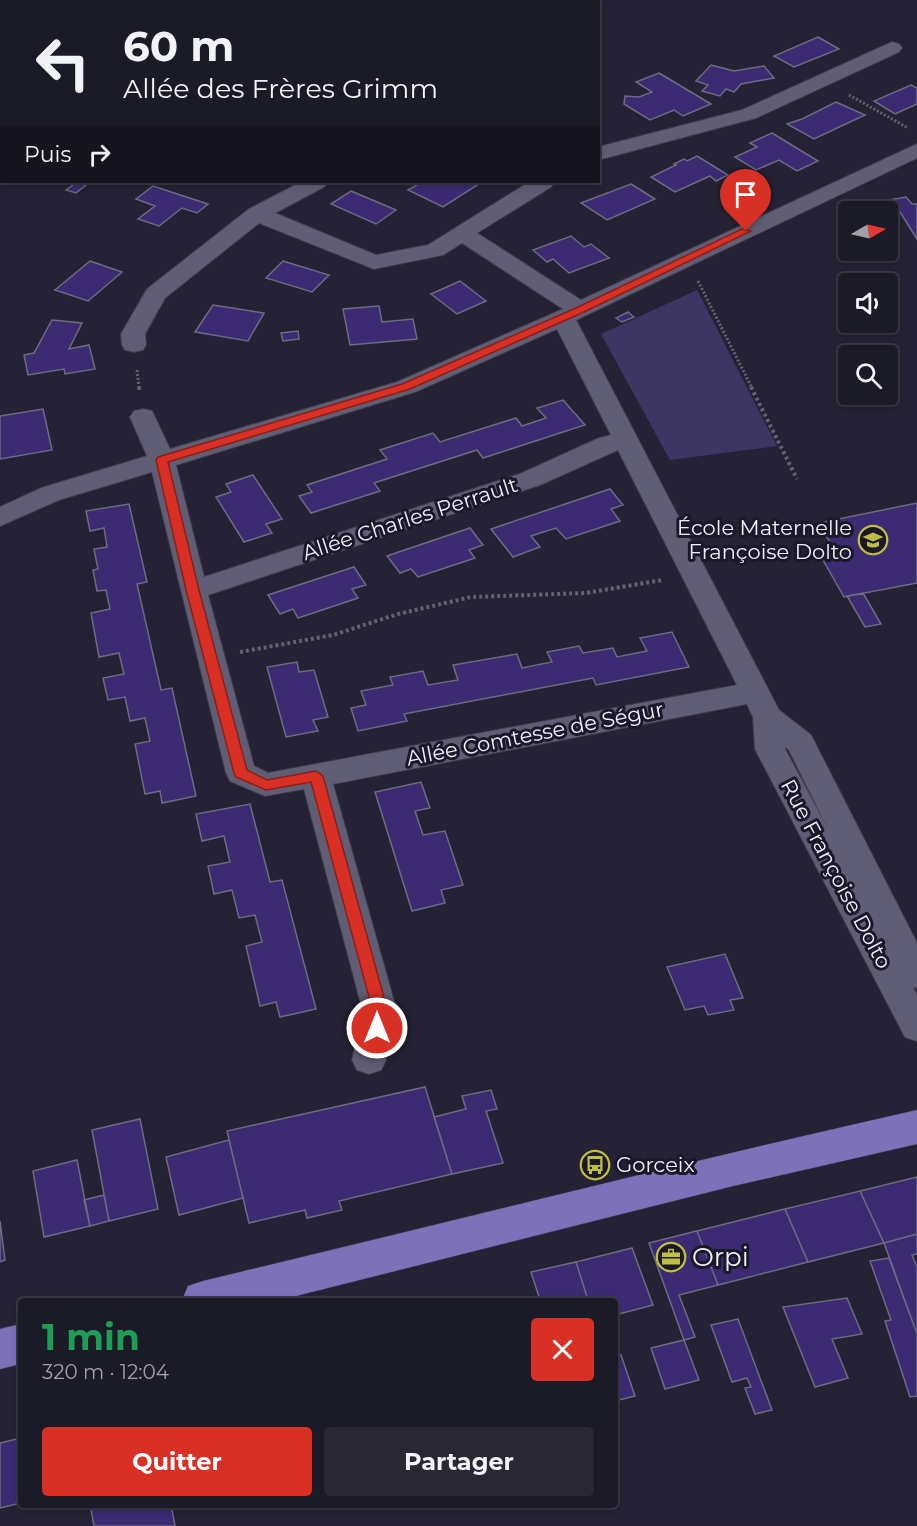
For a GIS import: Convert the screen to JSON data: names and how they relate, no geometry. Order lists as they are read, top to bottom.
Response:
{
  "streets": {
    "street": ["Allée Charles Perrault", "Allée Comtesse de Ségur", "Rue Françoise Dolto"]
  },
  "crossings": [
    ["Allée Charles Perrault", "Allée Comtesse de Ségur"],
    ["Allée Charles Perrault", "Rue Françoise Dolto"],
    ["Allée Comtesse de Ségur", "Rue Françoise Dolto"]
  ],
  "places": {
    "school or university": ["École Maternelle Françoise Dolto"],
    "bus stop": ["Gorceix"],
    "office": ["Orpi"]
  },
  "north": "right",
  "page": {
    "turn": ["60 m", "Allée des Frères Grimm"],
    "then": "Puis",
    "heading": ["1 min", "320 m · 12:04"],
    "buttons": ["Quitter", "Partager"]
  }
}
